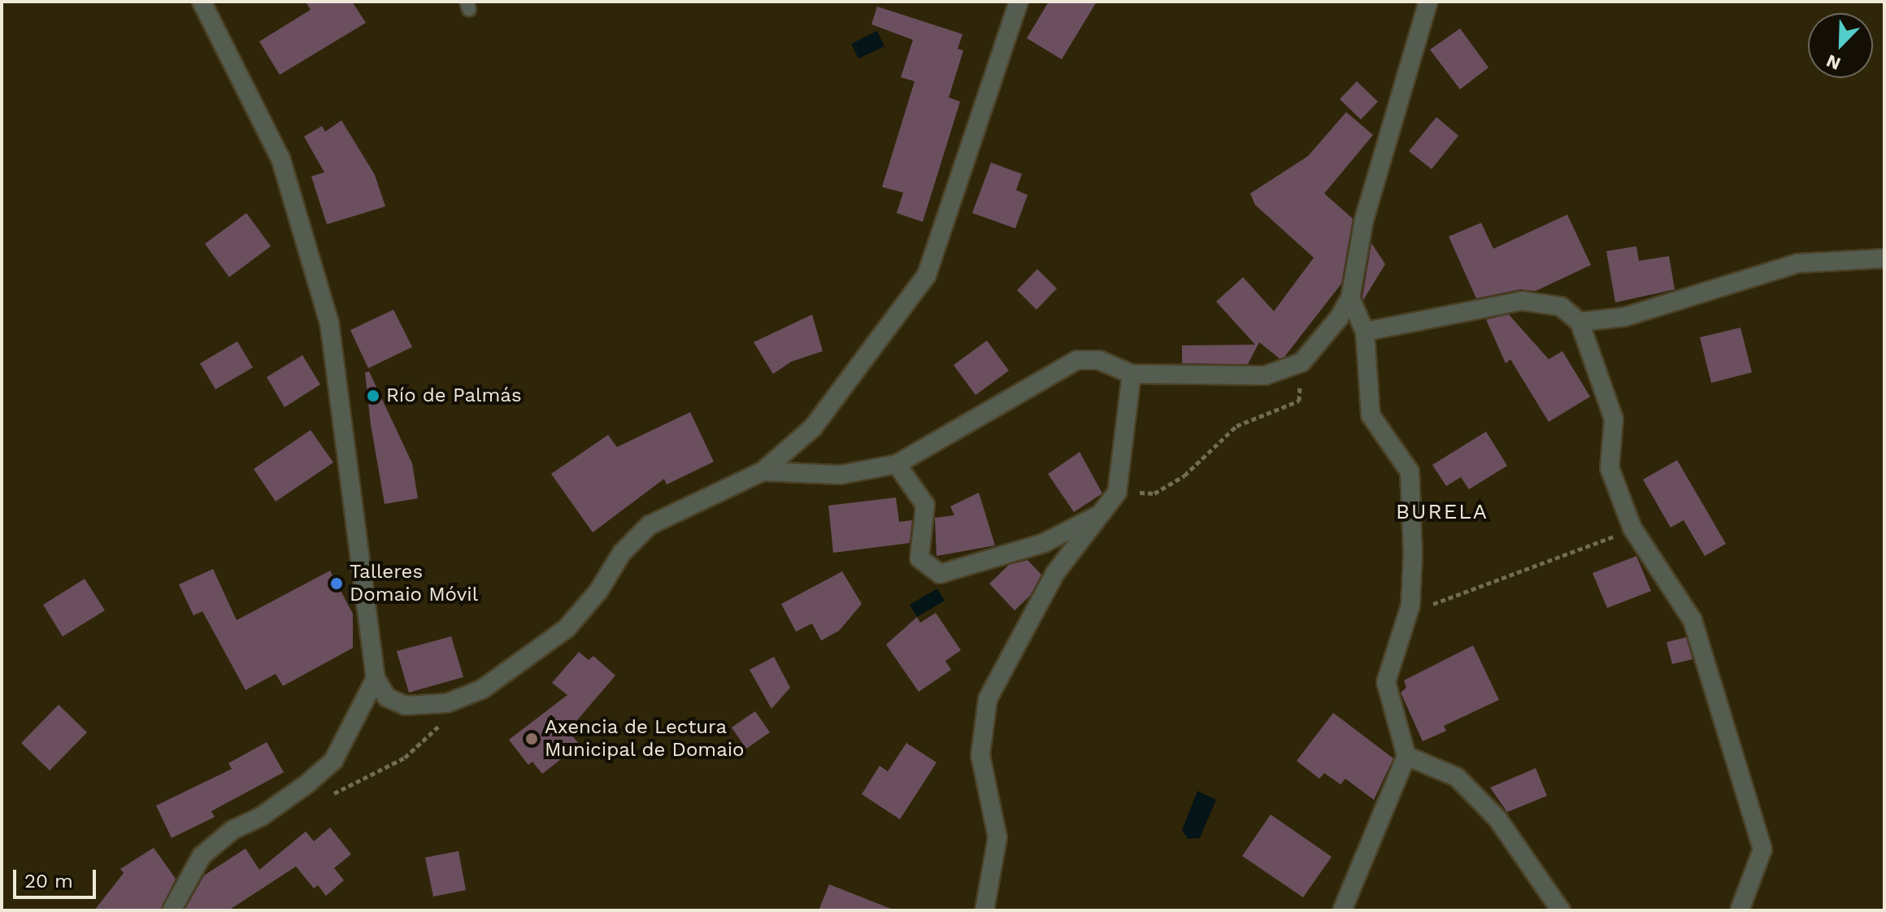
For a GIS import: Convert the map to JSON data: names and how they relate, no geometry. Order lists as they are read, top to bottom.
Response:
{
  "districts": ["BURELA"],
  "places": ["Río de Palmás", "Talleres Domaio Móvil", "Axencia de Lectura Municipal de Domaio"],
  "scale_bar": "20 m",
  "north": "bottom left"
}
